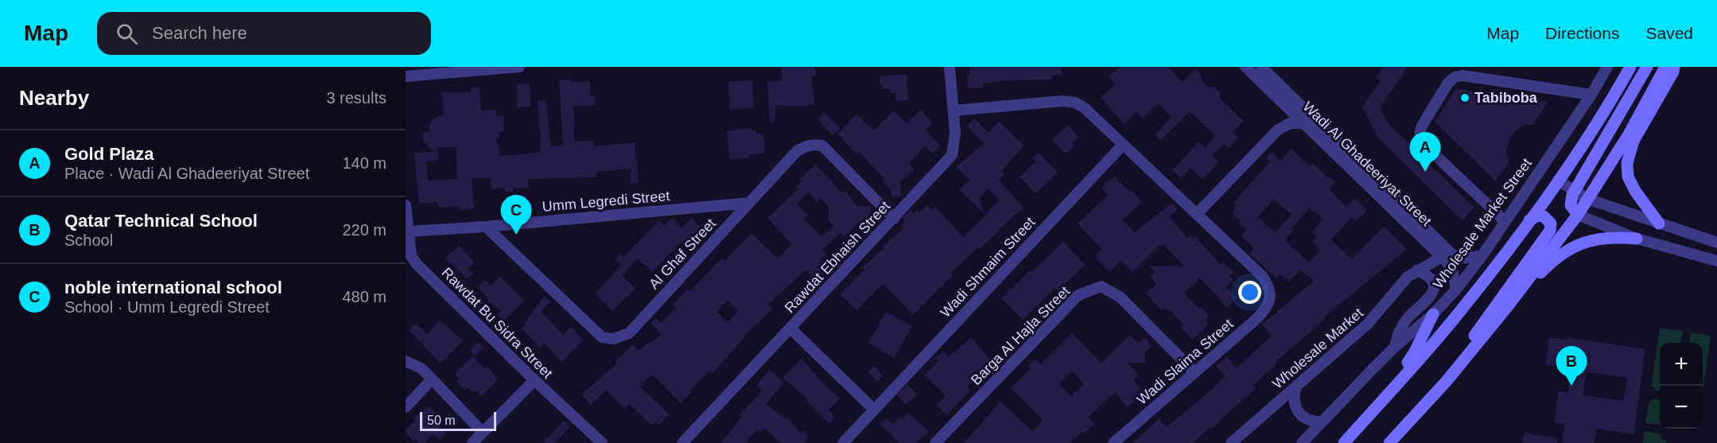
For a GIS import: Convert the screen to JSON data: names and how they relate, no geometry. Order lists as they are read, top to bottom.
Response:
{
  "streets": {
    "street": [
      "Wadi Al Ghadeeriyat Street",
      "Umm Legredi Street",
      "Wholesale Market Street",
      "Al Ghaf Street",
      "Rawdat Ebhaish Street",
      "Wadi Shmaim Street",
      "Rawdat Bu Sidra Street",
      "Barga Al Hajla Street",
      "Wholesale Market",
      "Wadi Slaima Street"
    ]
  },
  "crossings": [
    ["Wadi Al Ghadeeriyat Street", "Wholesale Market Street"],
    ["Wadi Al Ghadeeriyat Street", "Wholesale Market"],
    ["Umm Legredi Street", "Al Ghaf Street"],
    ["Umm Legredi Street", "Rawdat Bu Sidra Street"],
    ["Al Ghaf Street", "Rawdat Ebhaish Street"],
    ["Rawdat Ebhaish Street", "Wadi Slaima Street"],
    ["Wadi Shmaim Street", "Wadi Slaima Street"],
    ["Barga Al Hajla Street", "Wadi Slaima Street"]
  ],
  "places": ["Tabiboba"],
  "scale_bar": "50 m",
  "page": {
    "header": "Map",
    "search": "Search here",
    "nav": ["Map", "Directions", "Saved"],
    "heading": ["Nearby", "3 results"],
    "list": [
      {
        "mark": "A",
        "name": "Gold Plaza",
        "note": "Place · Wadi Al Ghadeeriyat Street",
        "value": "140 m"
      },
      {
        "mark": "B",
        "name": "Qatar Technical School",
        "note": "School",
        "value": "220 m"
      },
      {
        "mark": "C",
        "name": "noble international school",
        "note": "School · Umm Legredi Street",
        "value": "480 m"
      }
    ],
    "pins": ["A", "C", "B"],
    "map_buttons": ["+", "−"],
    "scale": "50 m"
  }
}
